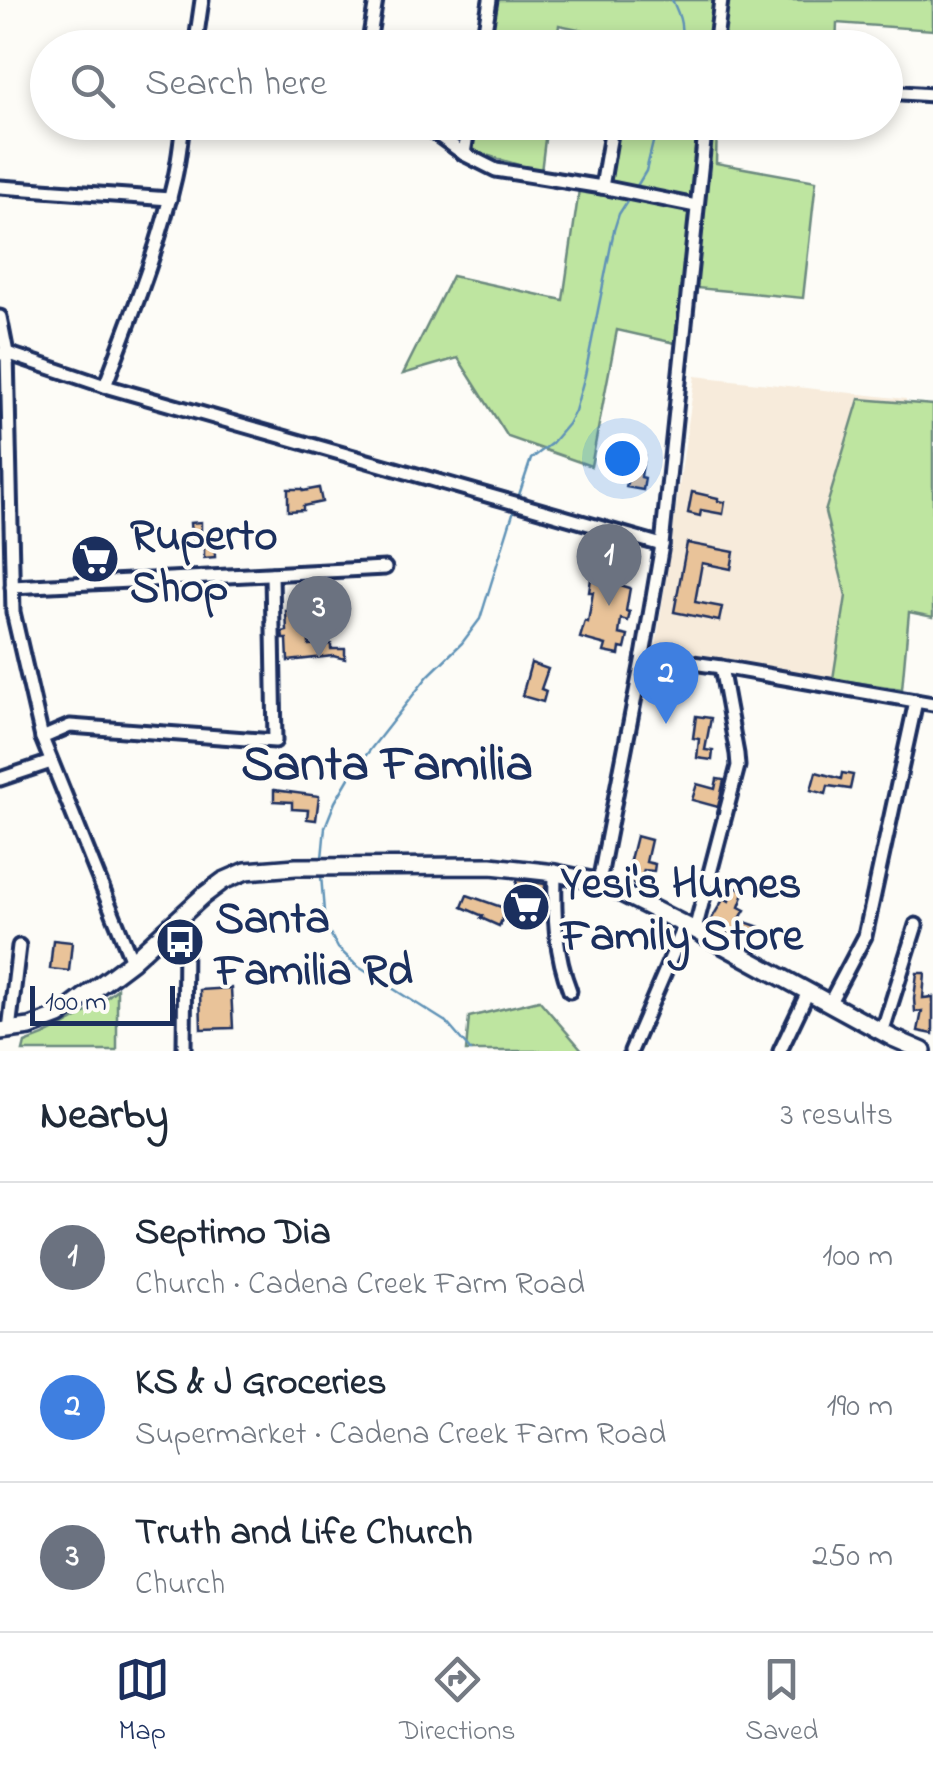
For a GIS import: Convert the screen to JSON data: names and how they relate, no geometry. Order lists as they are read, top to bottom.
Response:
{
  "districts": ["Santa Familia"],
  "places": {
    "supermarket": ["Ruperto Shop", "Yesi's Humes Family Store"],
    "bus stop": ["Santa Familia Rd"]
  },
  "scale_bar": "100 m",
  "page": {
    "search": "Search here",
    "pins": ["1", "3", "2"],
    "scale": "100 m",
    "heading": ["Nearby", "3 results"],
    "list": [
      {
        "mark": "1",
        "name": "Septimo Dia",
        "note": "Church · Cadena Creek Farm Road",
        "value": "100 m"
      },
      {
        "mark": "2",
        "name": "KS & J Groceries",
        "note": "Supermarket · Cadena Creek Farm Road",
        "value": "190 m"
      },
      {
        "mark": "3",
        "name": "Truth and Life Church",
        "note": "Church",
        "value": "250 m"
      }
    ],
    "nav": ["Map", "Directions", "Saved"]
  }
}
